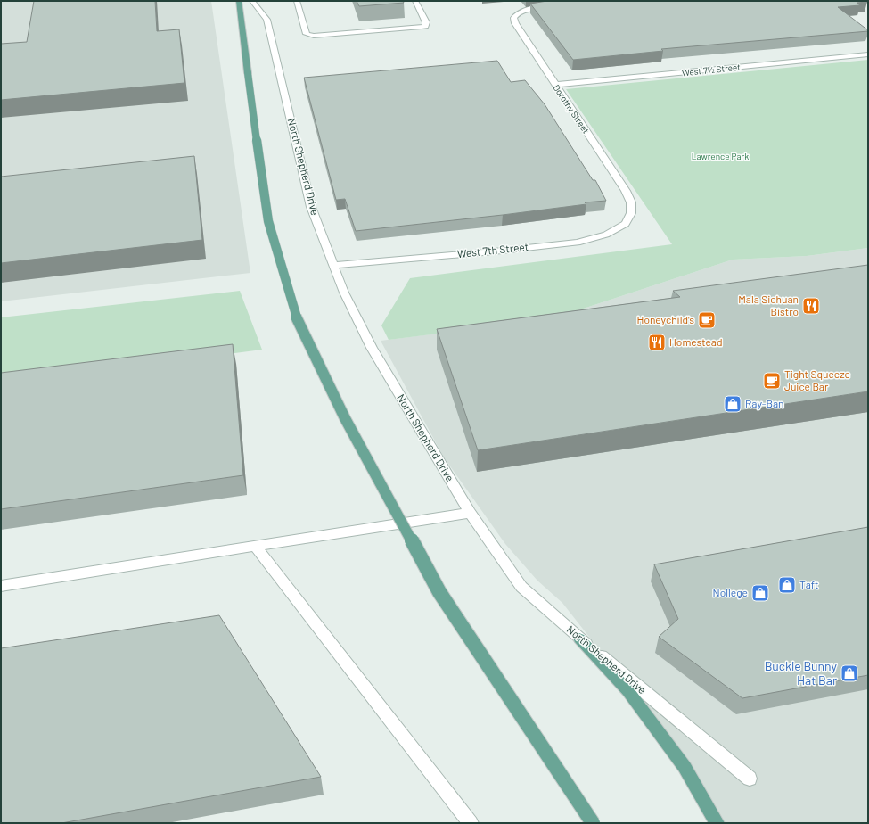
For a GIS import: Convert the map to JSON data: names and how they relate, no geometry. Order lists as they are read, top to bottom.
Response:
{
  "streets": {
    "street": [
      "West 7½ Street",
      "Dorothy Street",
      "North Shepherd Drive",
      "West 7th Street"
    ]
  },
  "crossings": [
    ["West 7½ Street", "Dorothy Street"],
    ["Dorothy Street", "West 7th Street"],
    ["North Shepherd Drive", "West 7th Street"]
  ],
  "parks": ["Lawrence Park"],
  "places": {
    "restaurant": ["Mala Sichuan Bistro", "Homestead"],
    "cafe": ["Honeychild's", "Tight Squeeze Juice Bar"],
    "shop": [
      "Ray-Ban",
      "Taft",
      "Nollege",
      "Buckle Bunny Hat Bar"
    ]
  }
}
